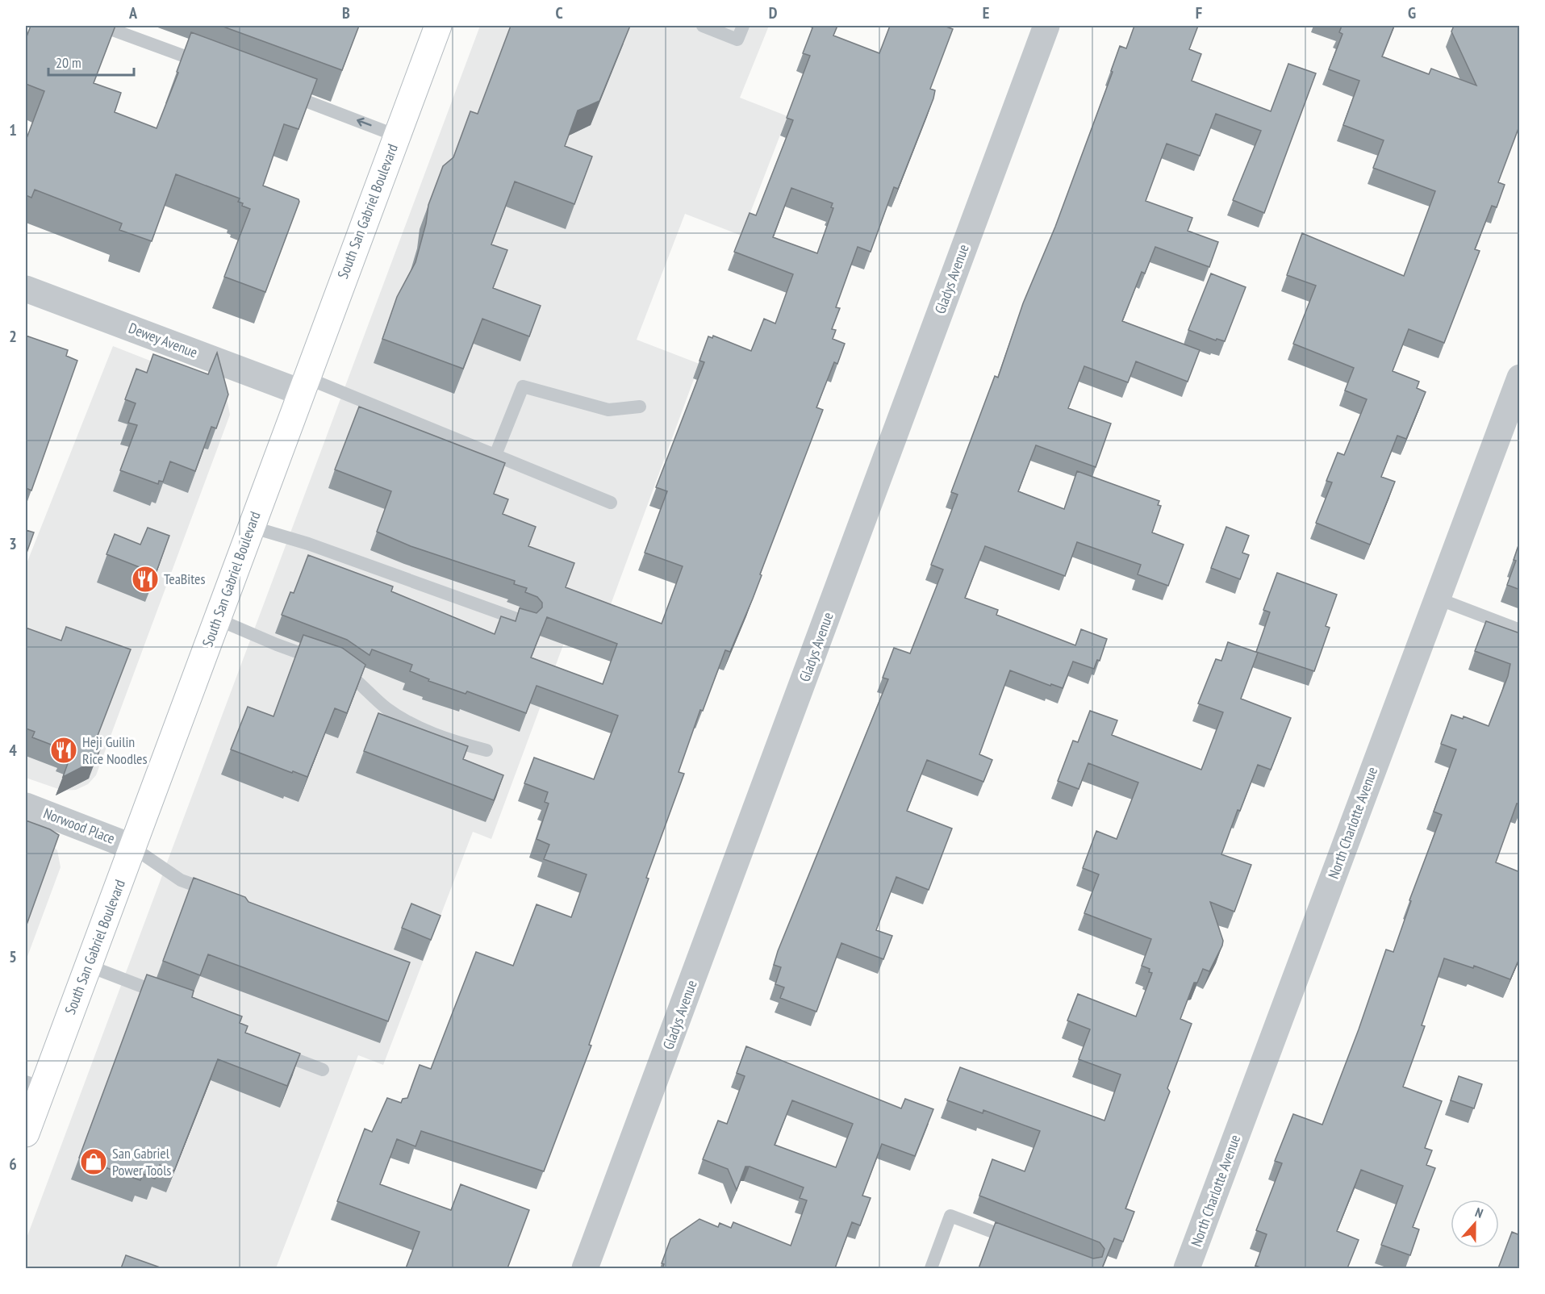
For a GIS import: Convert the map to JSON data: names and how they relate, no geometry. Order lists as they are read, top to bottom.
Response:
{
  "streets": {
    "main road": ["South San Gabriel Boulevard"],
    "street": [
      "Gladys Avenue",
      "Dewey Avenue",
      "North Charlotte Avenue",
      "Norwood Place"
    ]
  },
  "crossings": [
    ["South San Gabriel Boulevard", "Dewey Avenue"],
    ["South San Gabriel Boulevard", "Norwood Place"]
  ],
  "places": {
    "restaurant": ["TeaBites", "Heji Guilin Rice Noodles"],
    "shop": ["San Gabriel Power Tools"]
  },
  "scale_bar": "20 m",
  "north": "top",
  "grid": {
    "columns": [
      "A",
      "B",
      "C",
      "D",
      "E",
      "F",
      "G"
    ],
    "rows": [
      "1",
      "2",
      "3",
      "4",
      "5",
      "6"
    ]
  }
}
